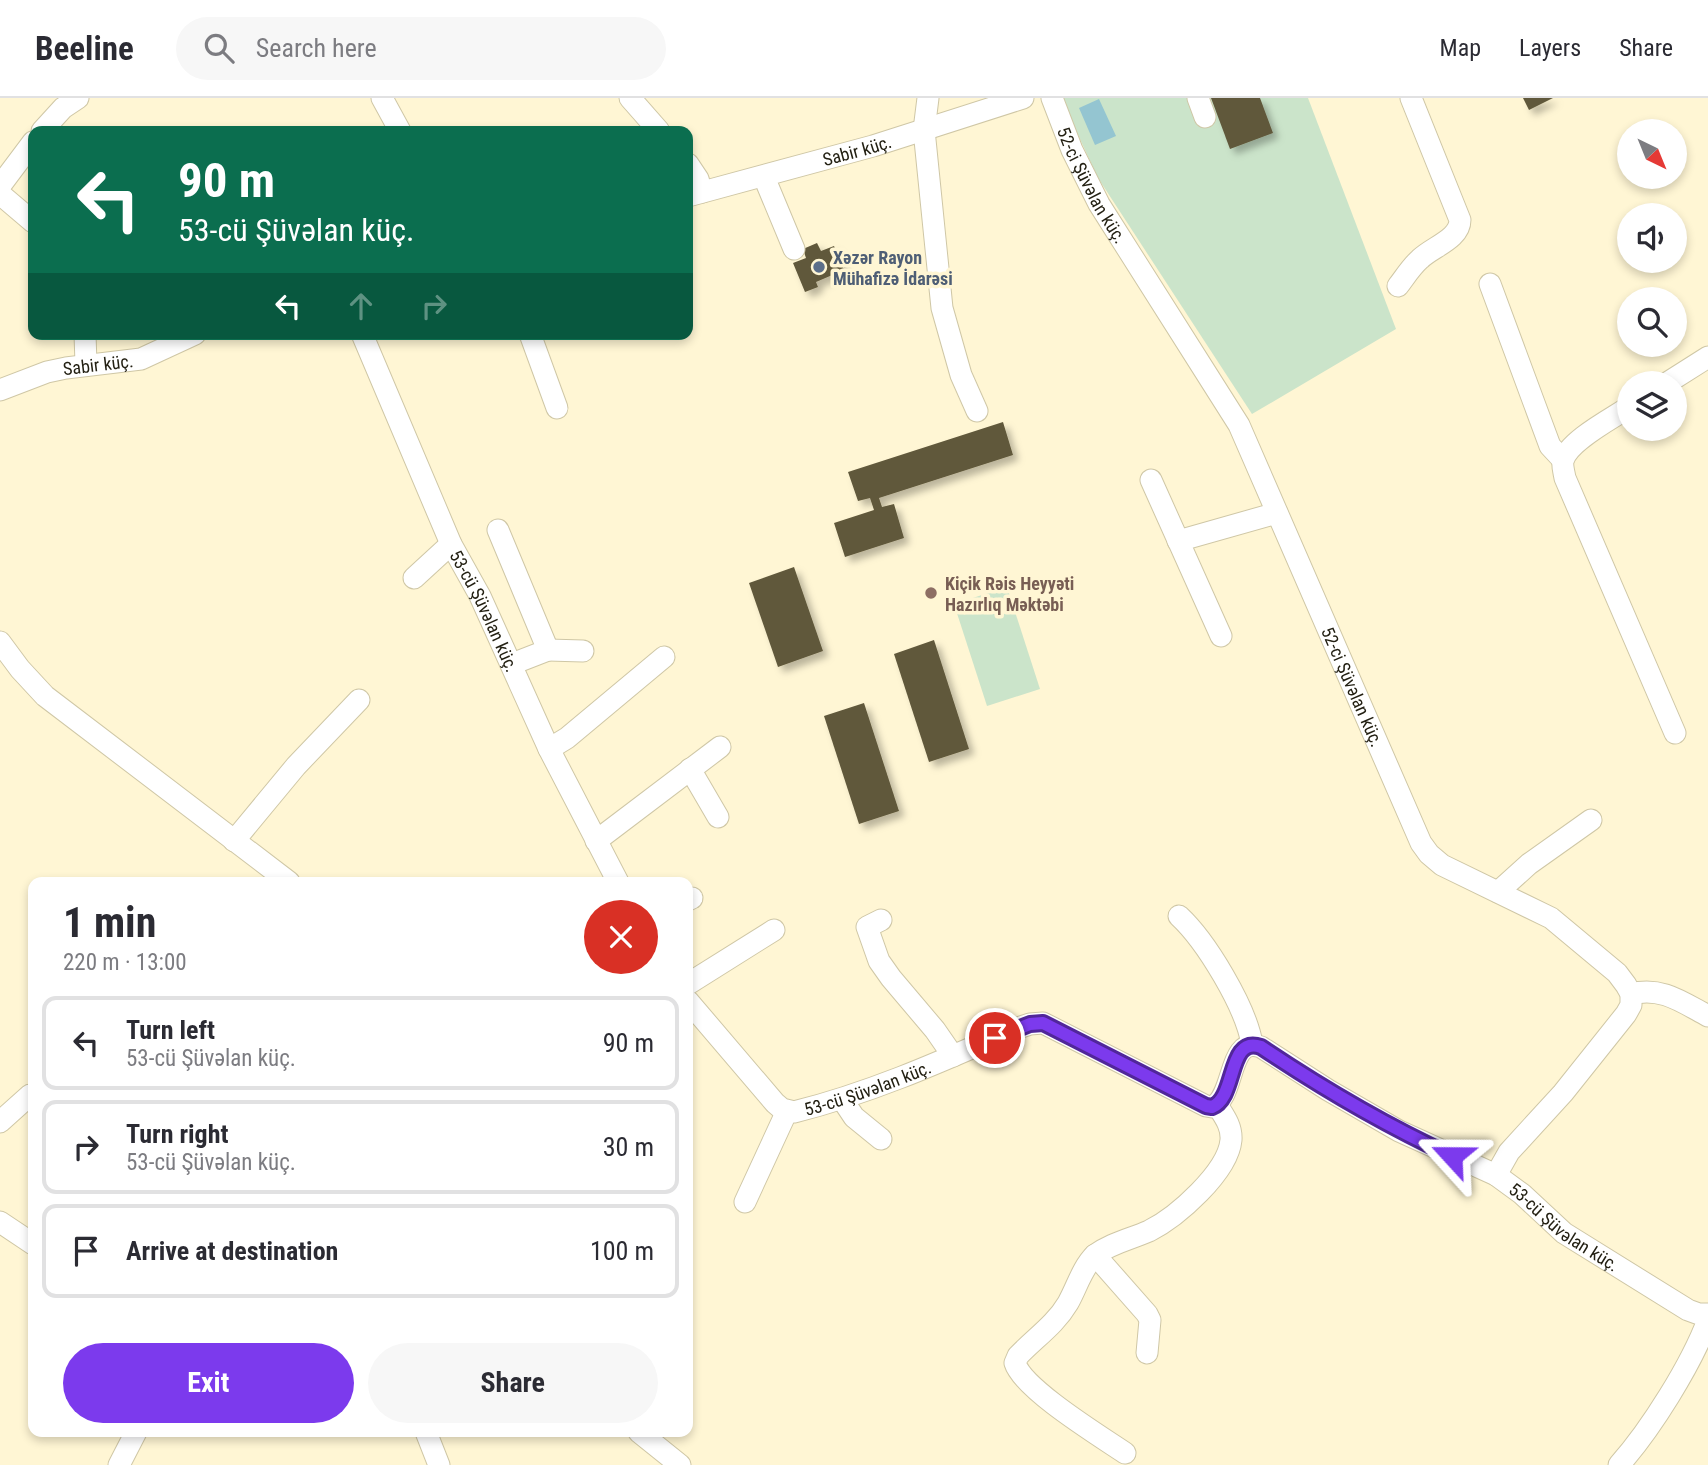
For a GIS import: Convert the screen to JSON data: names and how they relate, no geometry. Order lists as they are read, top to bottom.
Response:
{
  "streets": {
    "street": ["Sabir küç.", "52-ci Şüvəlan küç.", "53-cü Şüvəlan küç."]
  },
  "places": ["Xəzər Rayon Mühafizə İdarəsi", "Kiçik Rəis Heyyəti Hazırlıq Məktəbi"],
  "north": "bottom right",
  "page": {
    "header": "Beeline",
    "search": "Search here",
    "nav": ["Map", "Layers", "Share"],
    "turn": ["90 m", "53-cü Şüvəlan küç."],
    "heading": ["1 min", "220 m · 13:00"],
    "list": [
      {
        "name": "Turn left",
        "note": "53-cü Şüvəlan küç.",
        "value": "90 m"
      },
      {
        "name": "Turn right",
        "note": "53-cü Şüvəlan küç.",
        "value": "30 m"
      },
      {
        "name": "Arrive at destination",
        "value": "100 m"
      }
    ],
    "buttons": ["Exit", "Share"]
  }
}
